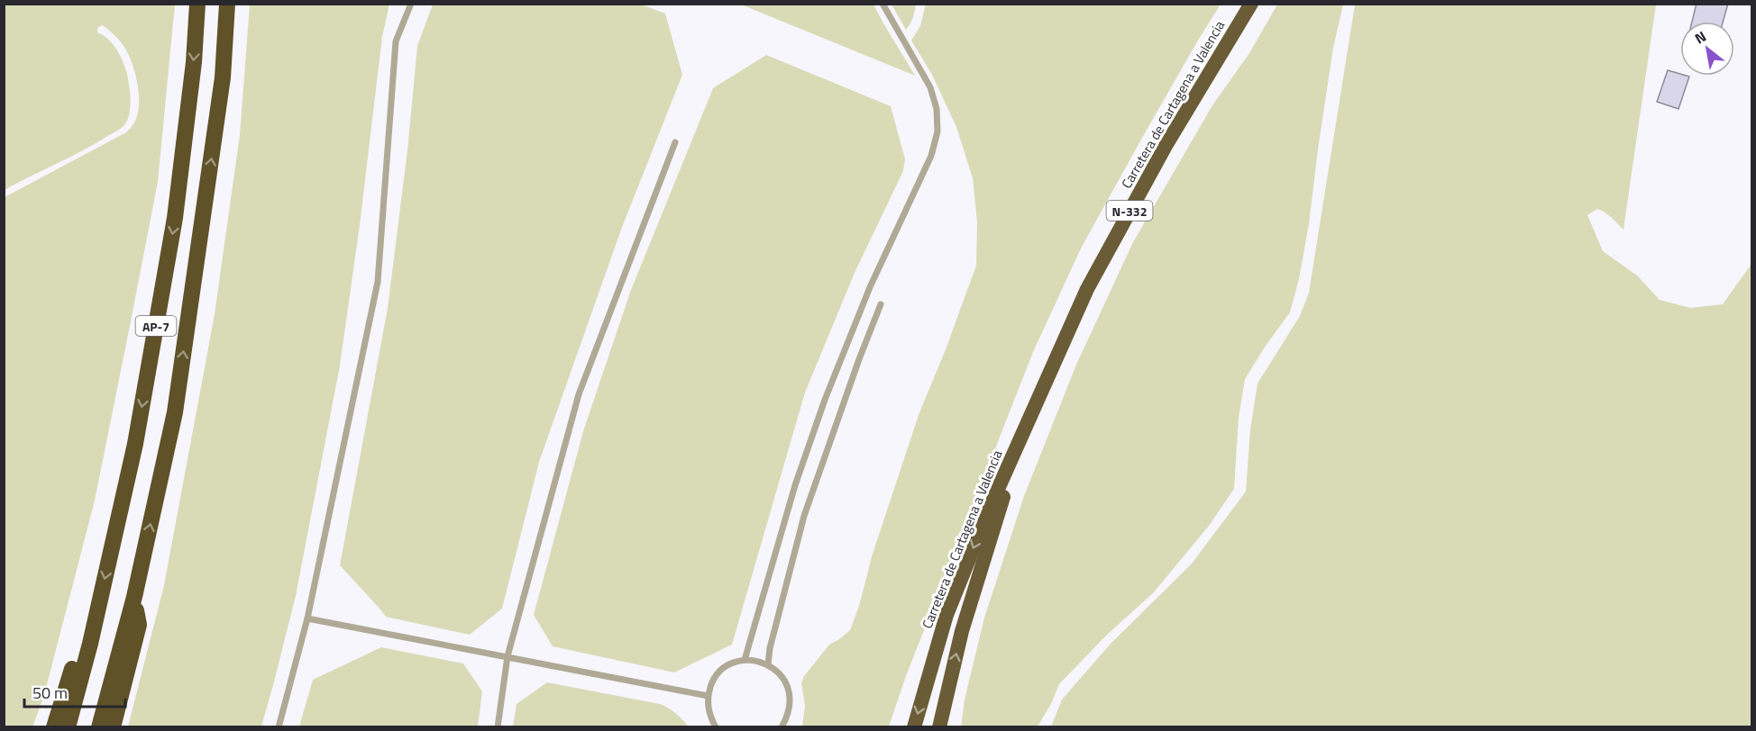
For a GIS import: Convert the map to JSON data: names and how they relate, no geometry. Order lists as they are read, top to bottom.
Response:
{
  "streets": {
    "highway": ["Carretera de Cartagena a Valencia", "N-332", "AP-7"]
  },
  "scale_bar": "50 m",
  "north": "top left"
}
